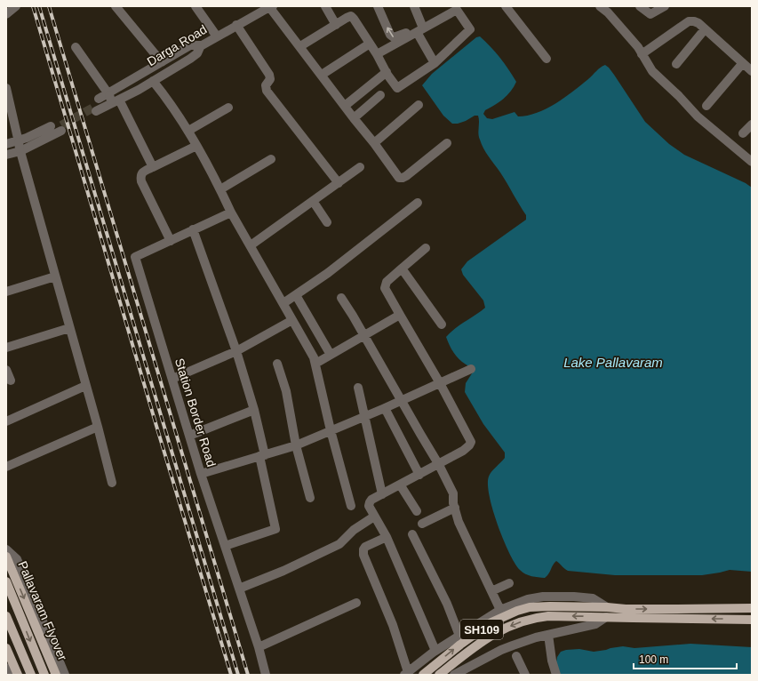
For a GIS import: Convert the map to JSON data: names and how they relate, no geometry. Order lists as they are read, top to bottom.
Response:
{
  "streets": {
    "main road": ["Pallavaram Flyover", "SH109"],
    "street": ["Darga Road", "Station Border Road"]
  },
  "water": ["Lake Pallavaram"],
  "scale_bar": "100 m"
}
